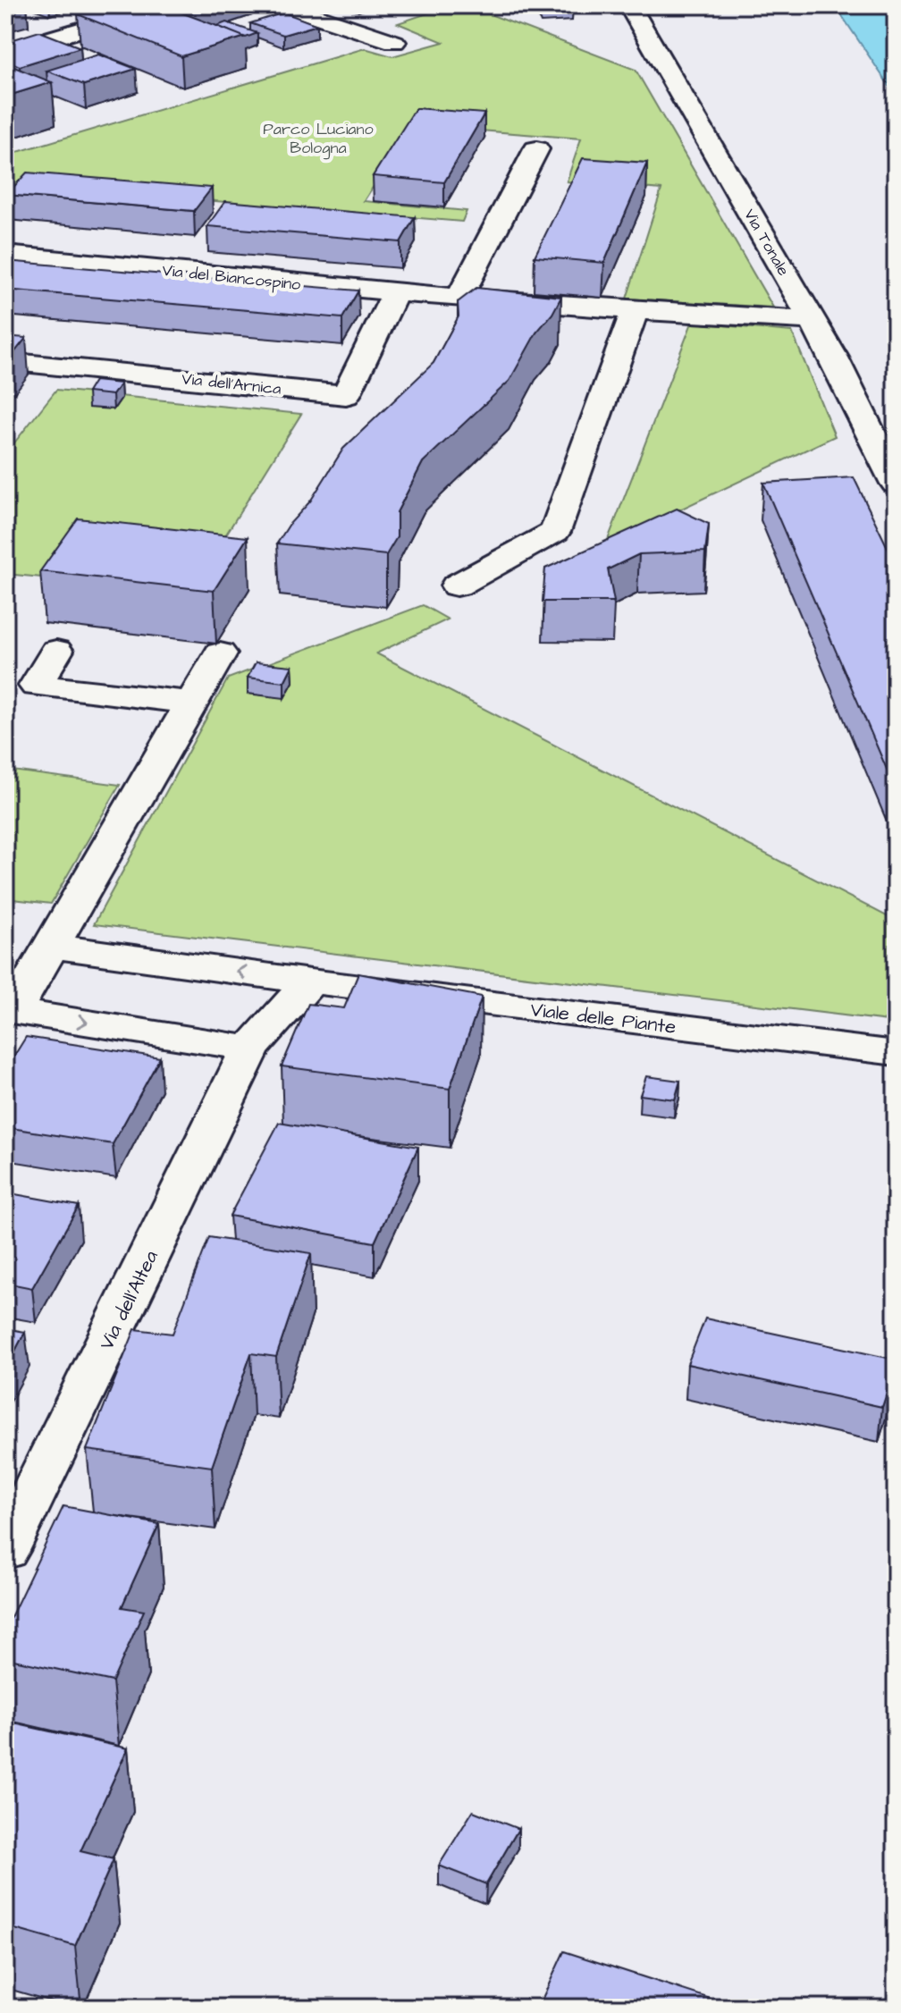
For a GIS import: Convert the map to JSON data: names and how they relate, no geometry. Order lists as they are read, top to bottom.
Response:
{
  "streets": {
    "street": [
      "Via Tonale",
      "Via del Biancospino",
      "Via dell'Arnica",
      "Viale delle Piante",
      "Via dell'Altea"
    ]
  },
  "crossings": [
    ["Via Tonale", "Via del Biancospino"],
    ["Via del Biancospino", "Via dell'Arnica"]
  ],
  "parks": ["Parco Luciano Bologna"]
}
